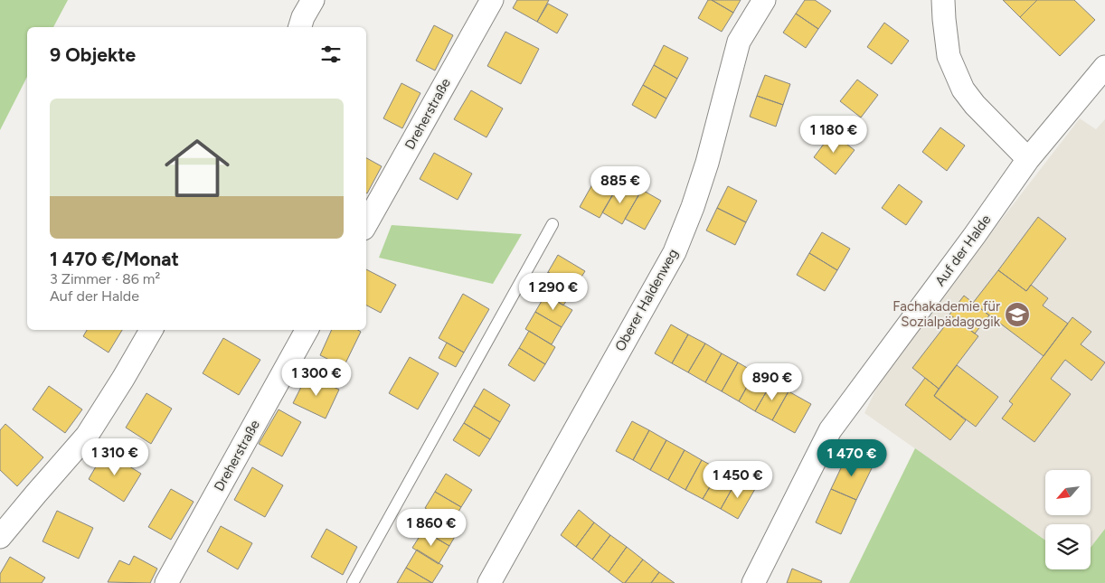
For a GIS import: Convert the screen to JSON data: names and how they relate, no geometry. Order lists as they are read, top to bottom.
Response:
{
  "streets": {
    "street": ["Dreherstraße", "Auf der Halde", "Oberer Haldenweg"]
  },
  "places": {
    "school or university": ["Fachakademie für Sozialpädagogik"]
  },
  "north": "bottom left",
  "page": {
    "heading": "9 Objekte",
    "list": [
      {
        "name": "1 470 €/Monat",
        "note": "3 Zimmer · 86 m² · Auf der Halde"
      }
    ],
    "price": [
      "1 180 €",
      "885 €",
      "1 290 €",
      "1 300 €",
      "890 €",
      "1 310 €",
      "1 470 €",
      "1 450 €",
      "1 860 €"
    ]
  }
}
